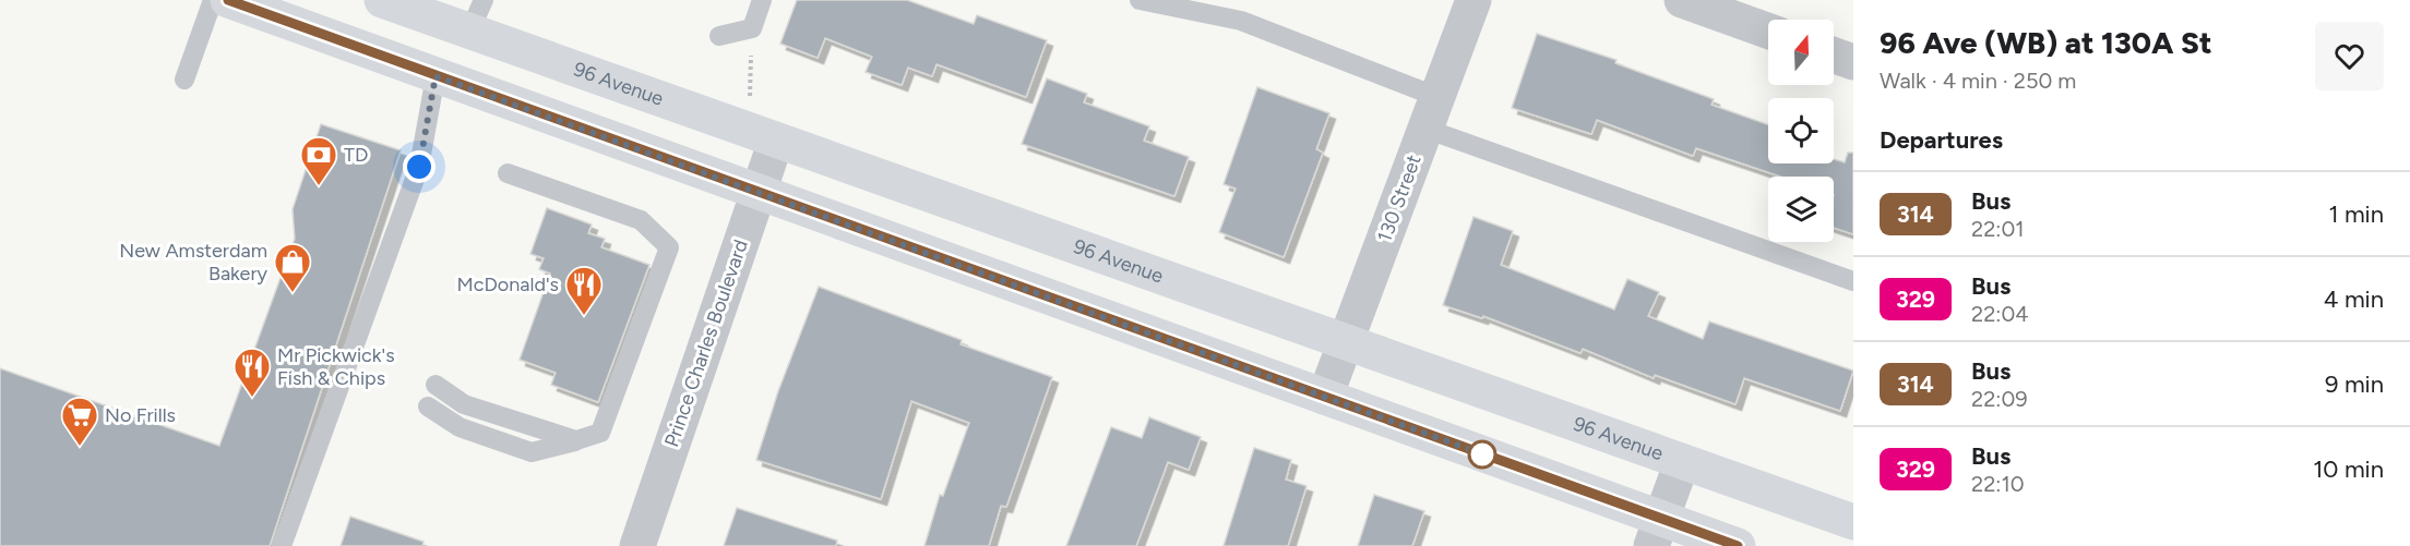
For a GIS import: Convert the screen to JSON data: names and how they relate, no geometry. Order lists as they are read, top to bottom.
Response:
{
  "streets": {
    "main road": ["96 Avenue"],
    "street": ["130 Street", "Prince Charles Boulevard"]
  },
  "crossings": [
    ["96 Avenue", "130 Street"],
    ["96 Avenue", "Prince Charles Boulevard"]
  ],
  "places": {
    "bank": ["TD"],
    "shop": ["New Amsterdam Bakery"],
    "restaurant": ["McDonald's", "Mr Pickwick's Fish & Chips"],
    "supermarket": ["No Frills"]
  },
  "lines": ["bus line 314"],
  "north": "top",
  "page": {
    "heading": [
      ["96 Ave (WB) at 130A St", "Walk · 4 min · 250 m"],
      "Departures"
    ],
    "list": [
      {
        "mark": "314",
        "name": "Bus",
        "note": "22:01",
        "value": "1 min"
      },
      {
        "mark": "329",
        "name": "Bus",
        "note": "22:04",
        "value": "4 min"
      },
      {
        "mark": "314",
        "name": "Bus",
        "note": "22:09",
        "value": "9 min"
      },
      {
        "mark": "329",
        "name": "Bus",
        "note": "22:10",
        "value": "10 min"
      }
    ]
  }
}
